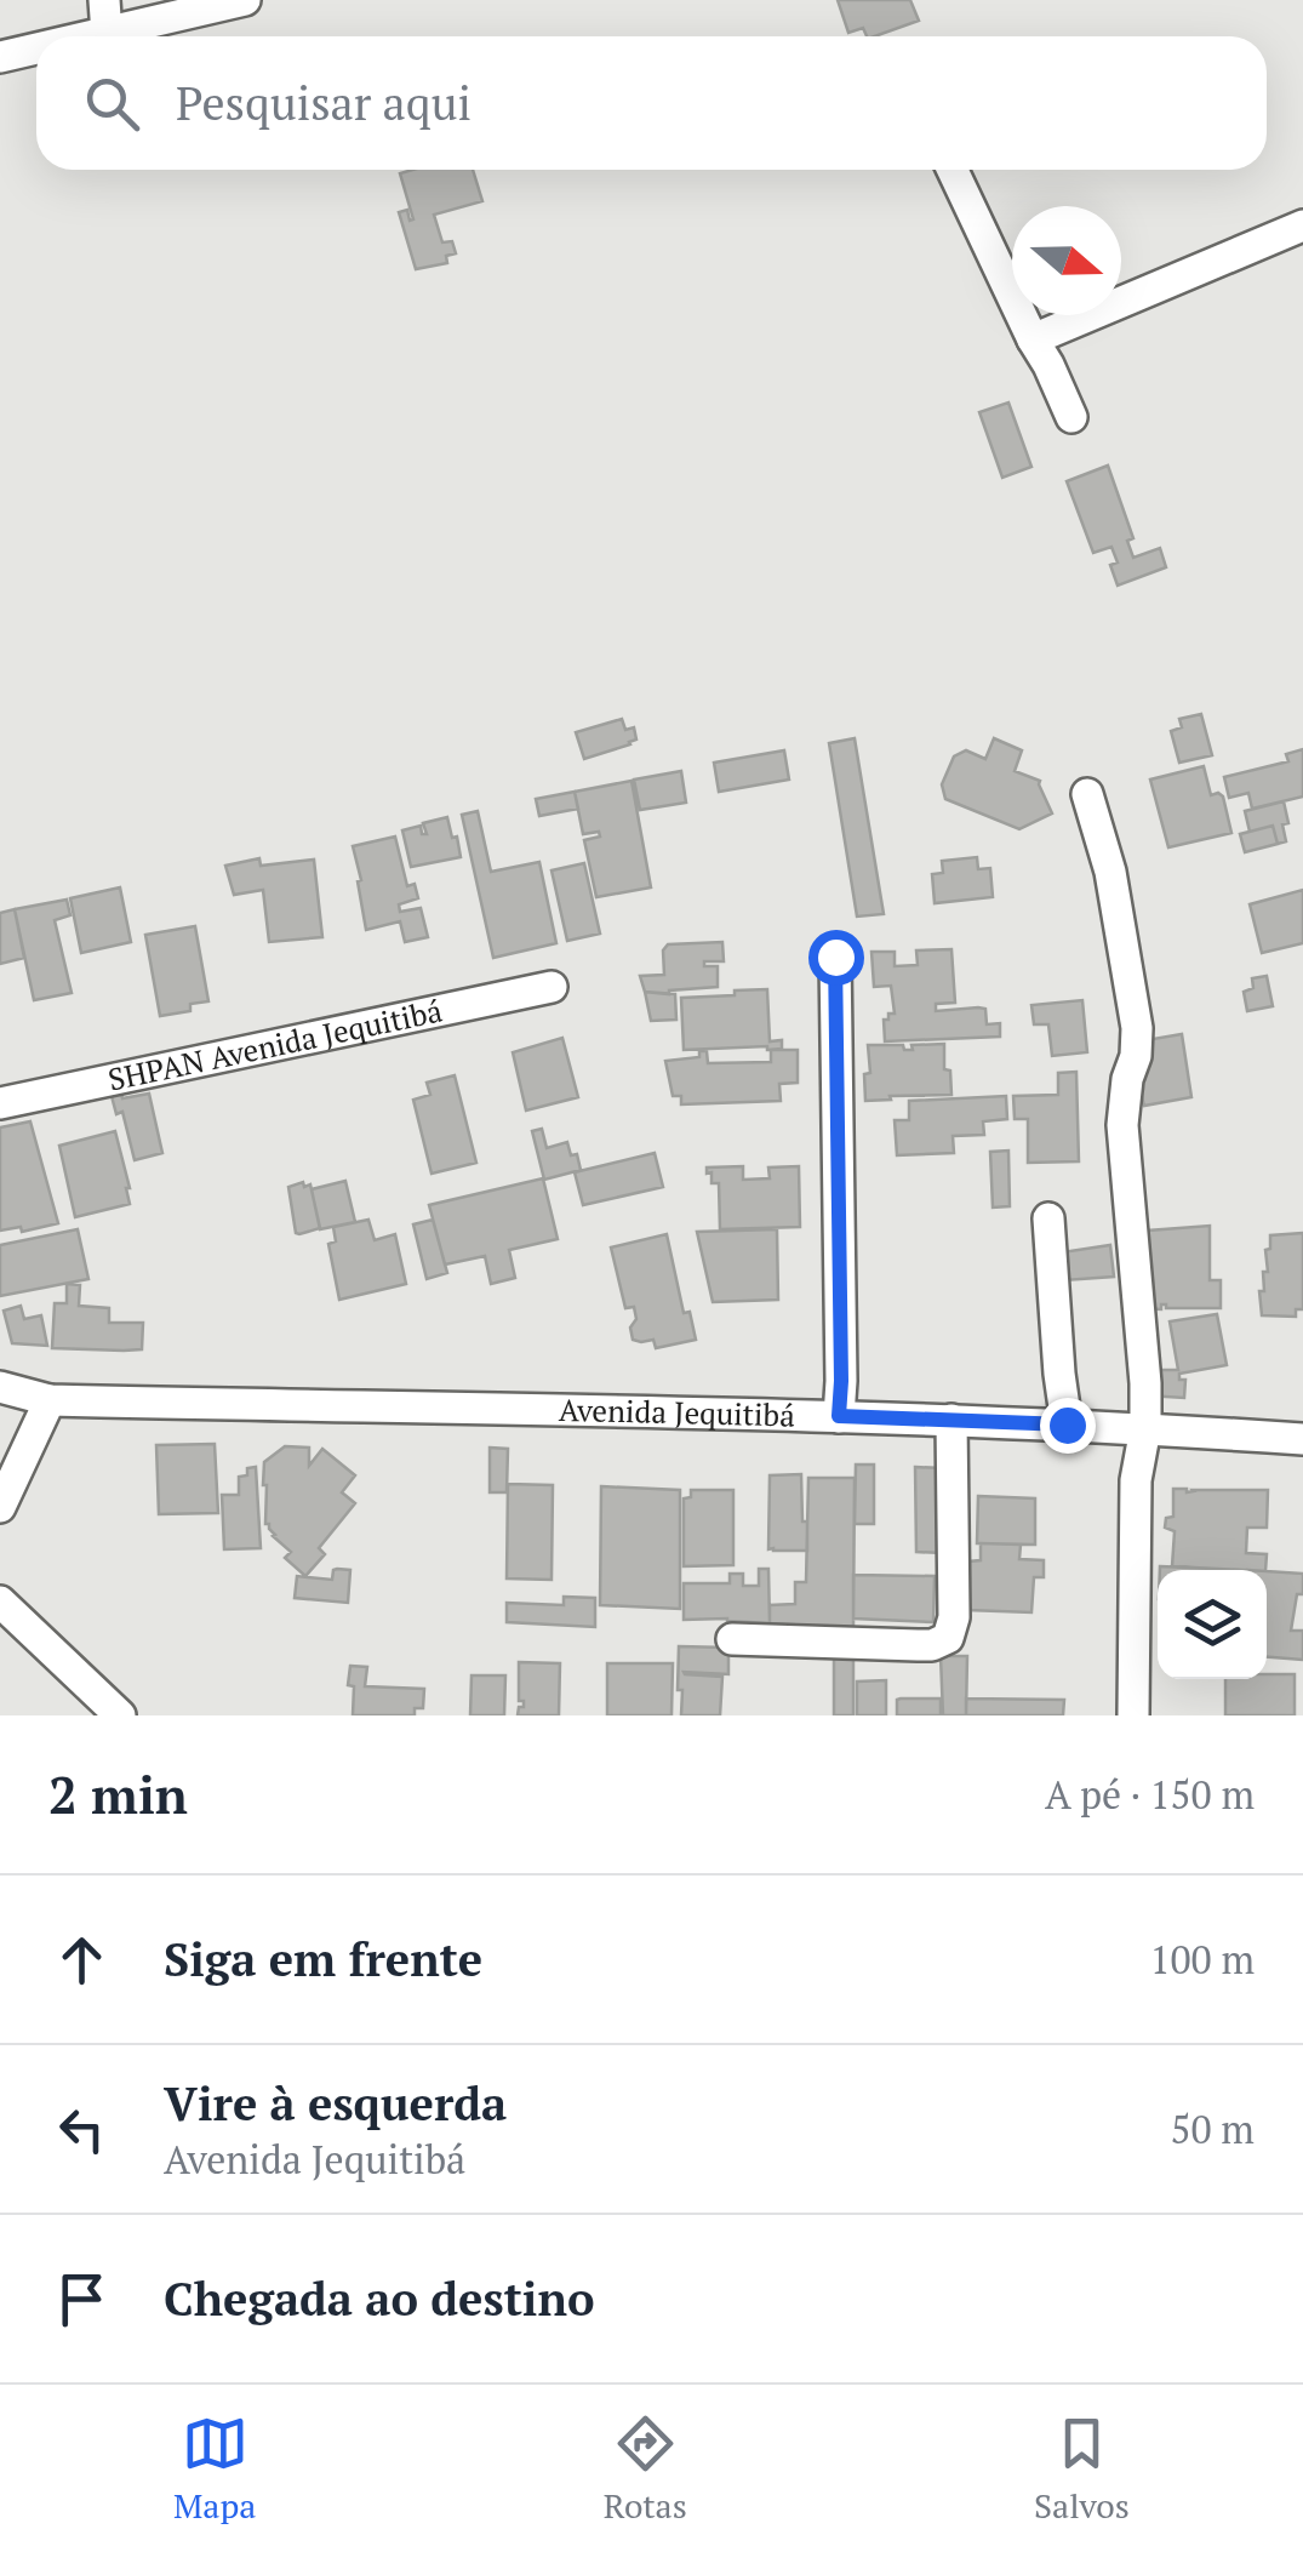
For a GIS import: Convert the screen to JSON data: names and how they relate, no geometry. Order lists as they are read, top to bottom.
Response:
{
  "streets": {
    "street": ["SHPAN Avenida Jequitibá", "Avenida Jequitibá"]
  },
  "north": "right",
  "page": {
    "search": "Pesquisar aqui",
    "heading": ["2 min", "A pé · 150 m"],
    "list": [
      ["Siga em frente", "100 m"],
      ["Vire à esquerda", "Avenida Jequitibá", "50 m"],
      "Chegada ao destino"
    ],
    "nav": ["Mapa", "Rotas", "Salvos"]
  }
}
